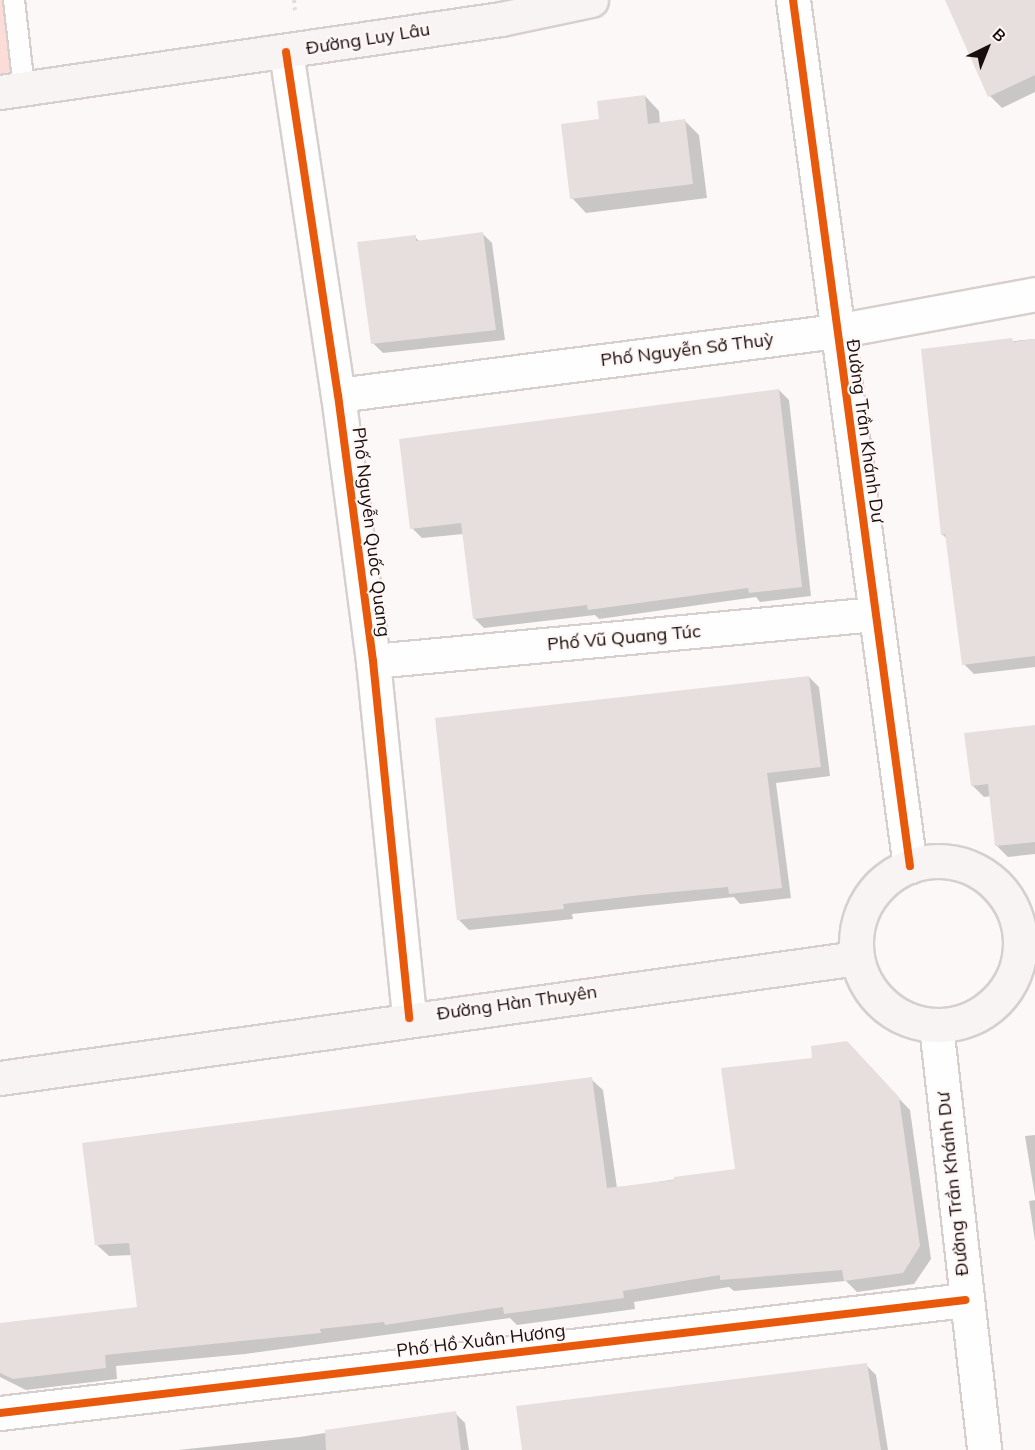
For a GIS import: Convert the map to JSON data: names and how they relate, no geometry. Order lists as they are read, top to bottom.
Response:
{
  "streets": {
    "street": [
      "Đường Luy Lâu",
      "Phố Nguyễn Sở Thuỳ",
      "Đường Trần Khánh Dư",
      "Phố Nguyễn Quốc Quang",
      "Phố Vũ Quang Túc",
      "Đường Hàn Thuyên",
      "Phố Hồ Xuân Hương"
    ]
  },
  "crossings": [
    ["Đường Luy Lâu", "Phố Nguyễn Quốc Quang"],
    ["Phố Nguyễn Sở Thuỳ", "Đường Trần Khánh Dư"],
    ["Phố Nguyễn Sở Thuỳ", "Phố Nguyễn Quốc Quang"],
    ["Đường Trần Khánh Dư", "Phố Vũ Quang Túc"],
    ["Đường Trần Khánh Dư", "Đường Hàn Thuyên"],
    ["Đường Trần Khánh Dư", "Phố Hồ Xuân Hương"],
    ["Phố Nguyễn Quốc Quang", "Phố Vũ Quang Túc"],
    ["Phố Nguyễn Quốc Quang", "Đường Hàn Thuyên"]
  ],
  "north": "top right"
}
